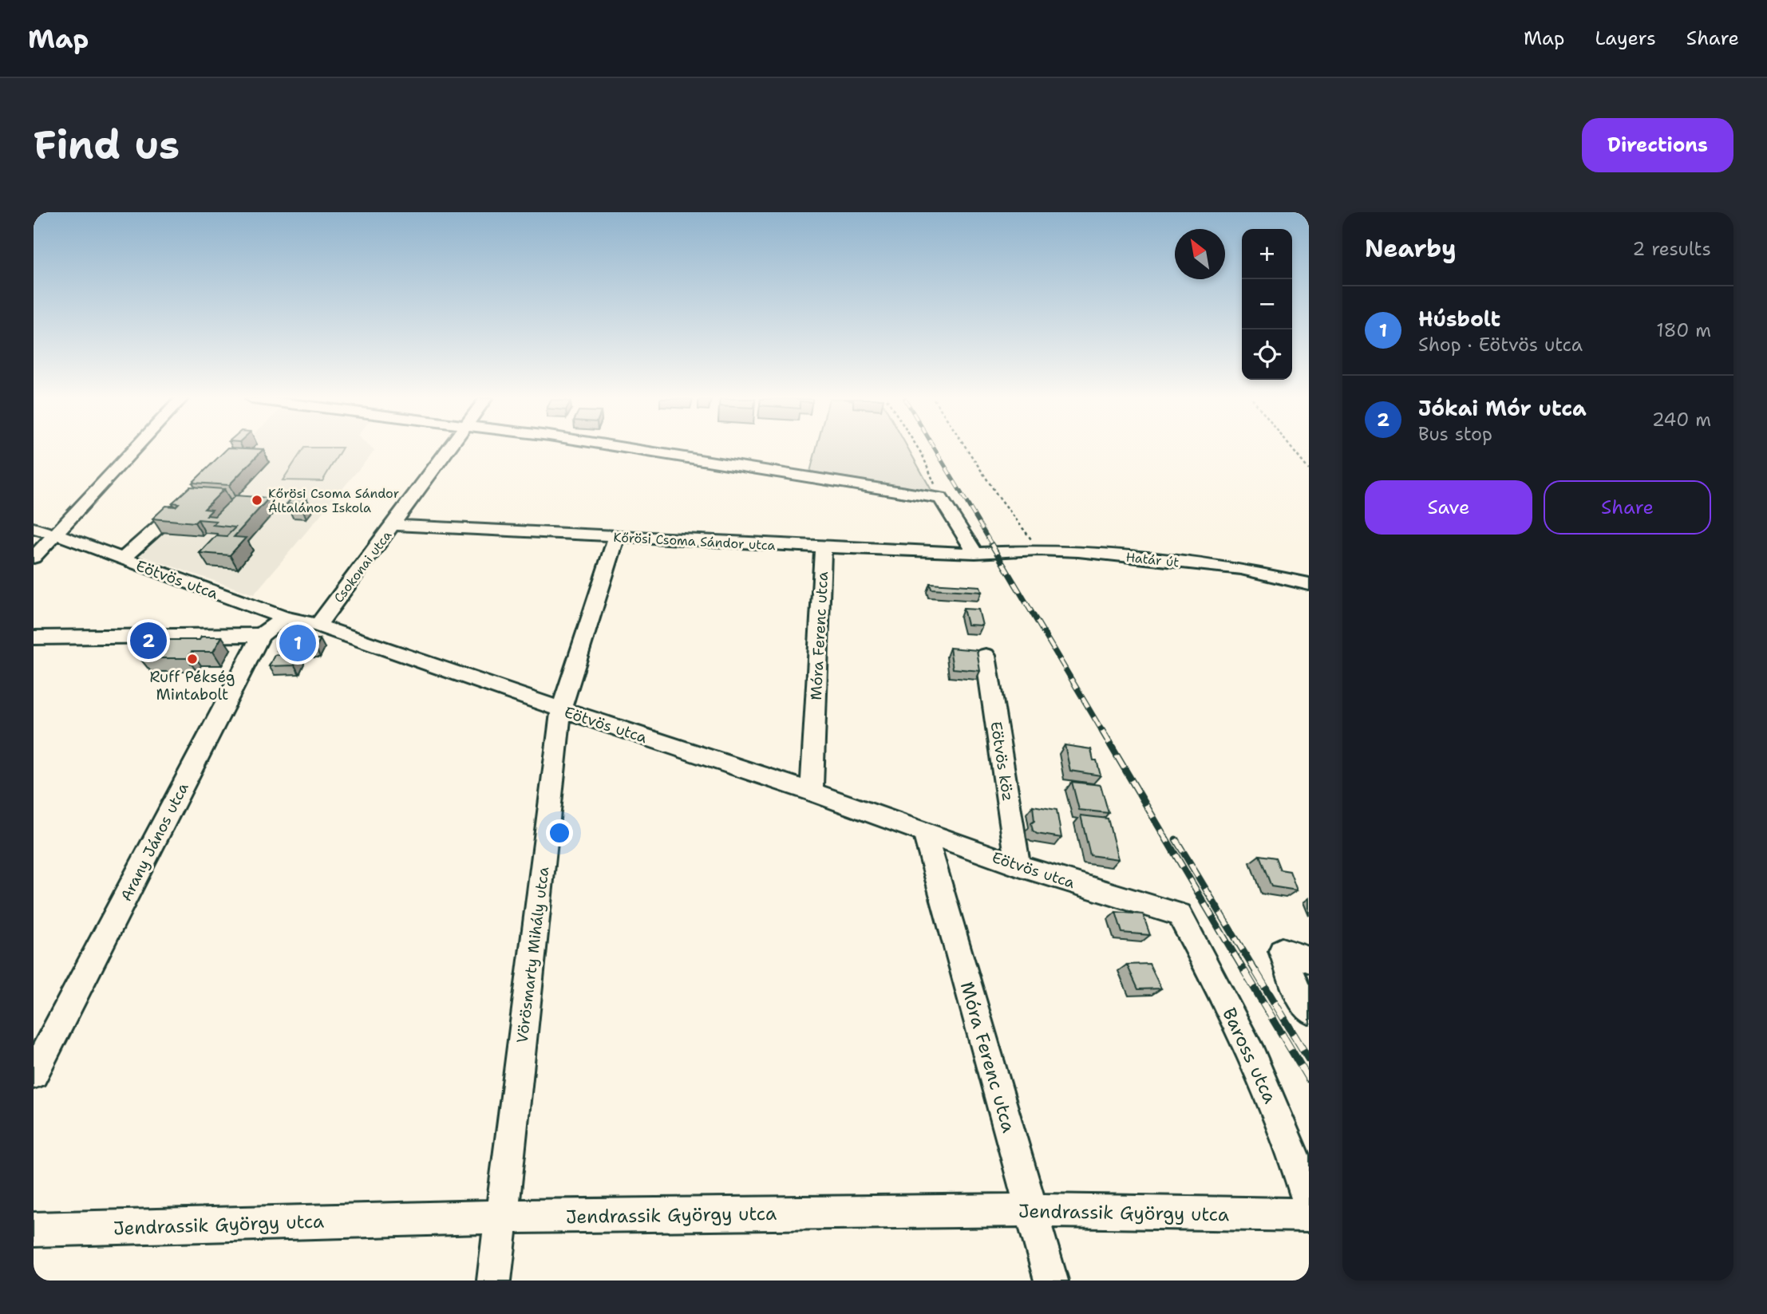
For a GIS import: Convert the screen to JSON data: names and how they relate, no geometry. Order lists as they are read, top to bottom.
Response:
{
  "streets": {
    "street": [
      "Kőrösi Csoma Sándor utca",
      "Határ út",
      "Csokonai utca",
      "Eötvös utca",
      "Móra Ferenc utca",
      "Eötvös köz",
      "Arany János utca",
      "Vörösmarty Mihály utca",
      "Baross utca",
      "Jendrassik György utca"
    ]
  },
  "crossings": [
    ["Kőrösi Csoma Sándor utca", "Határ út"],
    ["Kőrösi Csoma Sándor utca", "Csokonai utca"],
    ["Kőrösi Csoma Sándor utca", "Móra Ferenc utca"],
    ["Kőrösi Csoma Sándor utca", "Vörösmarty Mihály utca"],
    ["Csokonai utca", "Eötvös utca"],
    ["Eötvös utca", "Móra Ferenc utca"],
    ["Eötvös utca", "Eötvös köz"],
    ["Eötvös utca", "Arany János utca"],
    ["Eötvös utca", "Vörösmarty Mihály utca"],
    ["Eötvös utca", "Baross utca"],
    ["Móra Ferenc utca", "Jendrassik György utca"],
    ["Vörösmarty Mihály utca", "Jendrassik György utca"]
  ],
  "places": ["Kőrösi Csoma Sándor Általános Iskola", "Ruff Pékség Mintabolt"],
  "north": "top left",
  "page": {
    "header": "Map",
    "nav": ["Map", "Layers", "Share"],
    "buttons": [
      "Directions",
      ["Save", "Share"]
    ],
    "title": "Find us",
    "heading": ["Nearby", "2 results"],
    "map_buttons": ["+", "−"],
    "list": [
      {
        "mark": "1",
        "name": "Húsbolt",
        "note": "Shop · Eötvös utca",
        "value": "180 m"
      },
      {
        "mark": "2",
        "name": "Jókai Mór utca",
        "note": "Bus stop",
        "value": "240 m"
      }
    ],
    "pins": ["2", "1"]
  }
}
